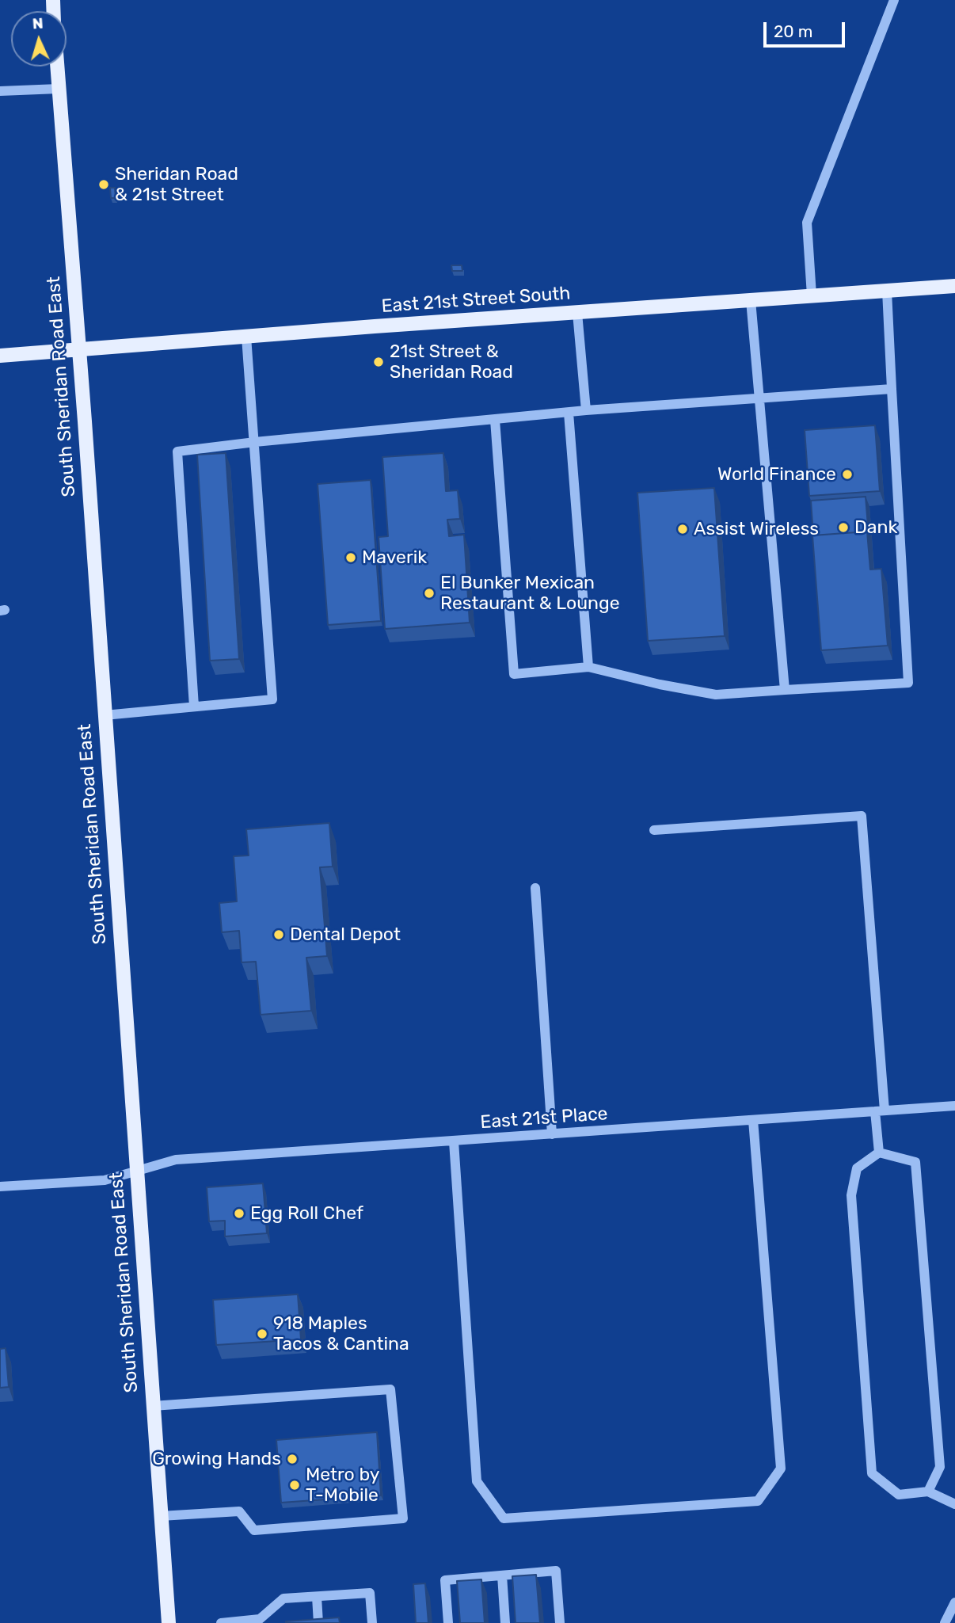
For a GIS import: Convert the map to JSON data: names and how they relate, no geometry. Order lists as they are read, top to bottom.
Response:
{
  "streets": {
    "main road": ["East 21st Street South", "South Sheridan Road East"],
    "street": ["East 21st Place"]
  },
  "crossings": [
    ["East 21st Street South", "South Sheridan Road East"],
    ["South Sheridan Road East", "East 21st Place"]
  ],
  "places": [
    "Sheridan Road & 21st Street",
    "21st Street & Sheridan Road",
    "World Finance",
    "Dank",
    "Assist Wireless",
    "Maverik",
    "El Bunker Mexican Restaurant & Lounge",
    "Dental Depot",
    "Egg Roll Chef",
    "918 Maples Tacos & Cantina",
    "Growing Hands",
    "Metro by T-Mobile"
  ],
  "scale_bar": "20 m",
  "north": "top"
}
